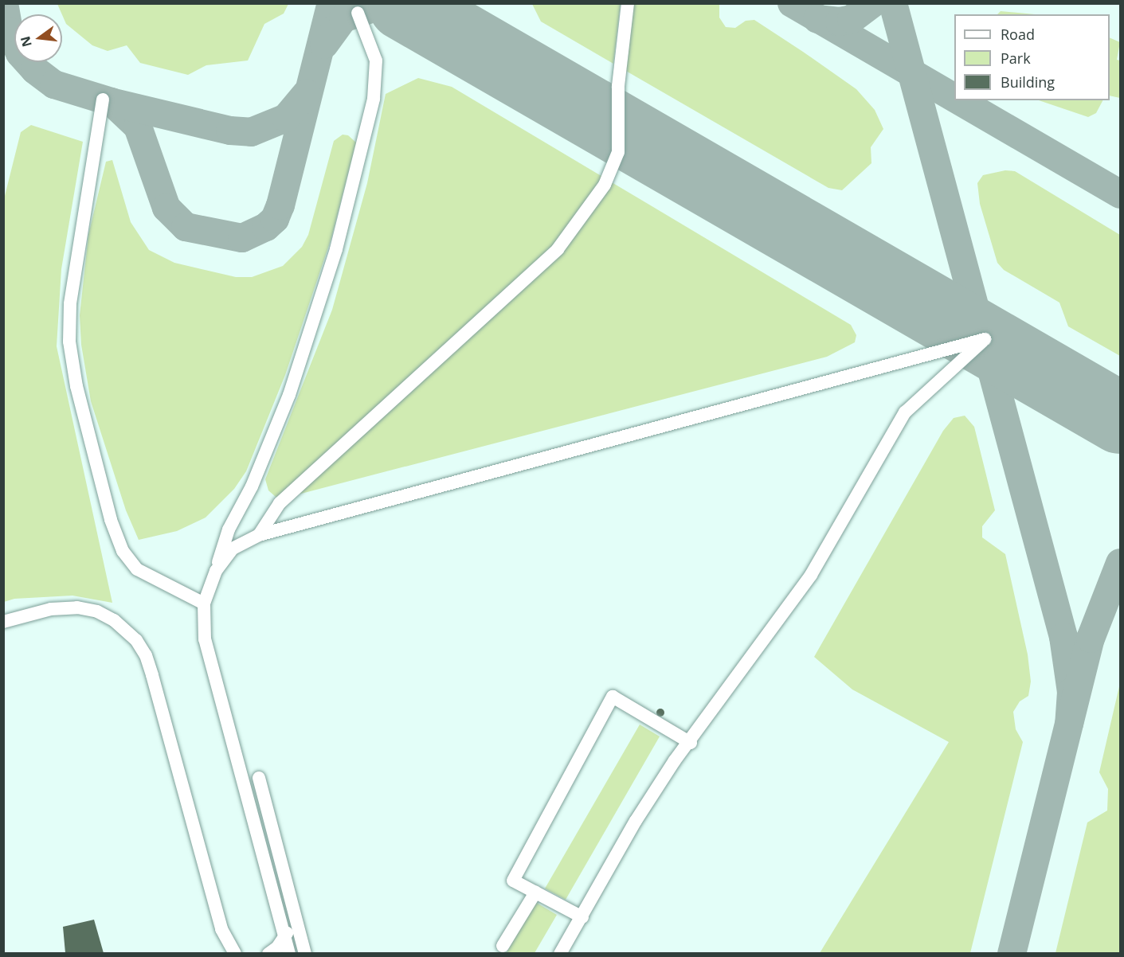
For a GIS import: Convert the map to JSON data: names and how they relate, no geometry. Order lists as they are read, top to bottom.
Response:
{
  "legend": ["Road", "Park", "Building"],
  "north": "left"
}
